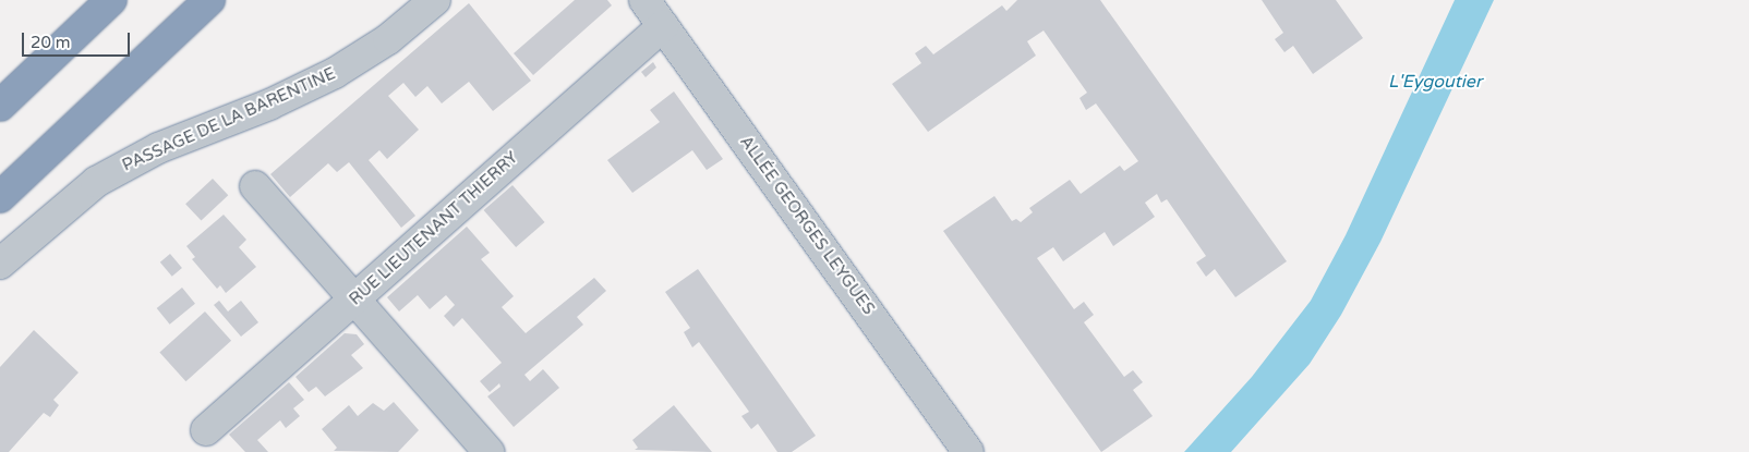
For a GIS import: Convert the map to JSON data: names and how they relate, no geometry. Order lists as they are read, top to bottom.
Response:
{
  "streets": {
    "street": ["PASSAGE DE LA BARENTINE", "ALLÉE GEORGES LEYGUES", "RUE LIEUTENANT THIERRY"]
  },
  "crossings": [
    ["ALLÉE GEORGES LEYGUES", "RUE LIEUTENANT THIERRY"]
  ],
  "water": ["L'Eygoutier"],
  "scale_bar": "20 m"
}
